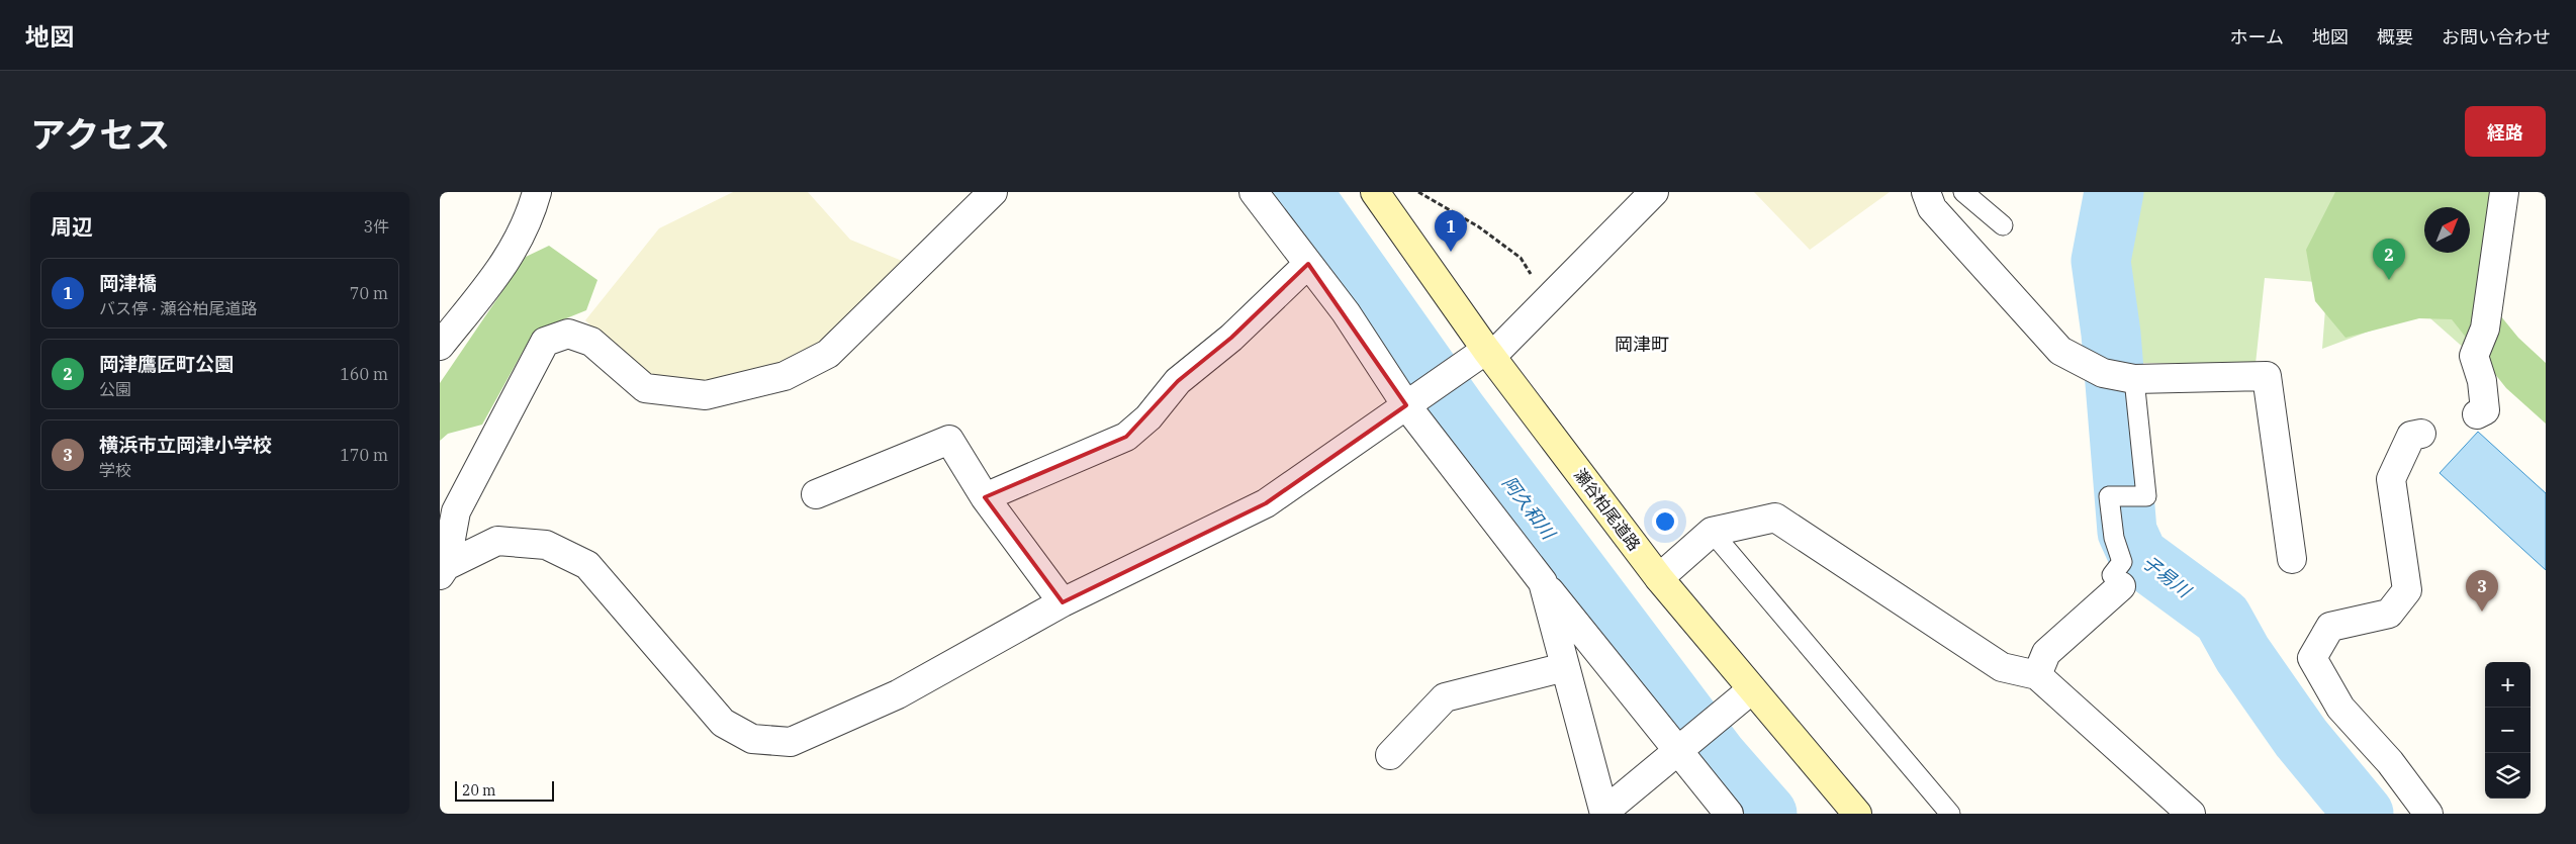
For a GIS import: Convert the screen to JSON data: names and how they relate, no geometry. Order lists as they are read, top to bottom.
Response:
{
  "streets": {
    "main road": ["瀬谷柏尾道路"]
  },
  "districts": ["岡津町"],
  "water": ["阿久和川", "子易川"],
  "scale_bar": "20 m",
  "north": "top right",
  "page": {
    "header": "地図",
    "nav": [
      "ホーム",
      "地図",
      "概要",
      "お問い合わせ"
    ],
    "title": "アクセス",
    "buttons": "経路",
    "heading": ["周辺", "3件"],
    "pins": ["1", "2", "3"],
    "list": [
      {
        "mark": "1",
        "name": "岡津橋",
        "note": "バス停 · 瀬谷柏尾道路",
        "value": "70 m"
      },
      {
        "mark": "2",
        "name": "岡津鷹匠町公園",
        "note": "公園",
        "value": "160 m"
      },
      {
        "mark": "3",
        "name": "横浜市立岡津小学校",
        "note": "学校",
        "value": "170 m"
      }
    ],
    "map_buttons": ["+", "−"],
    "scale": "20 m"
  }
}
